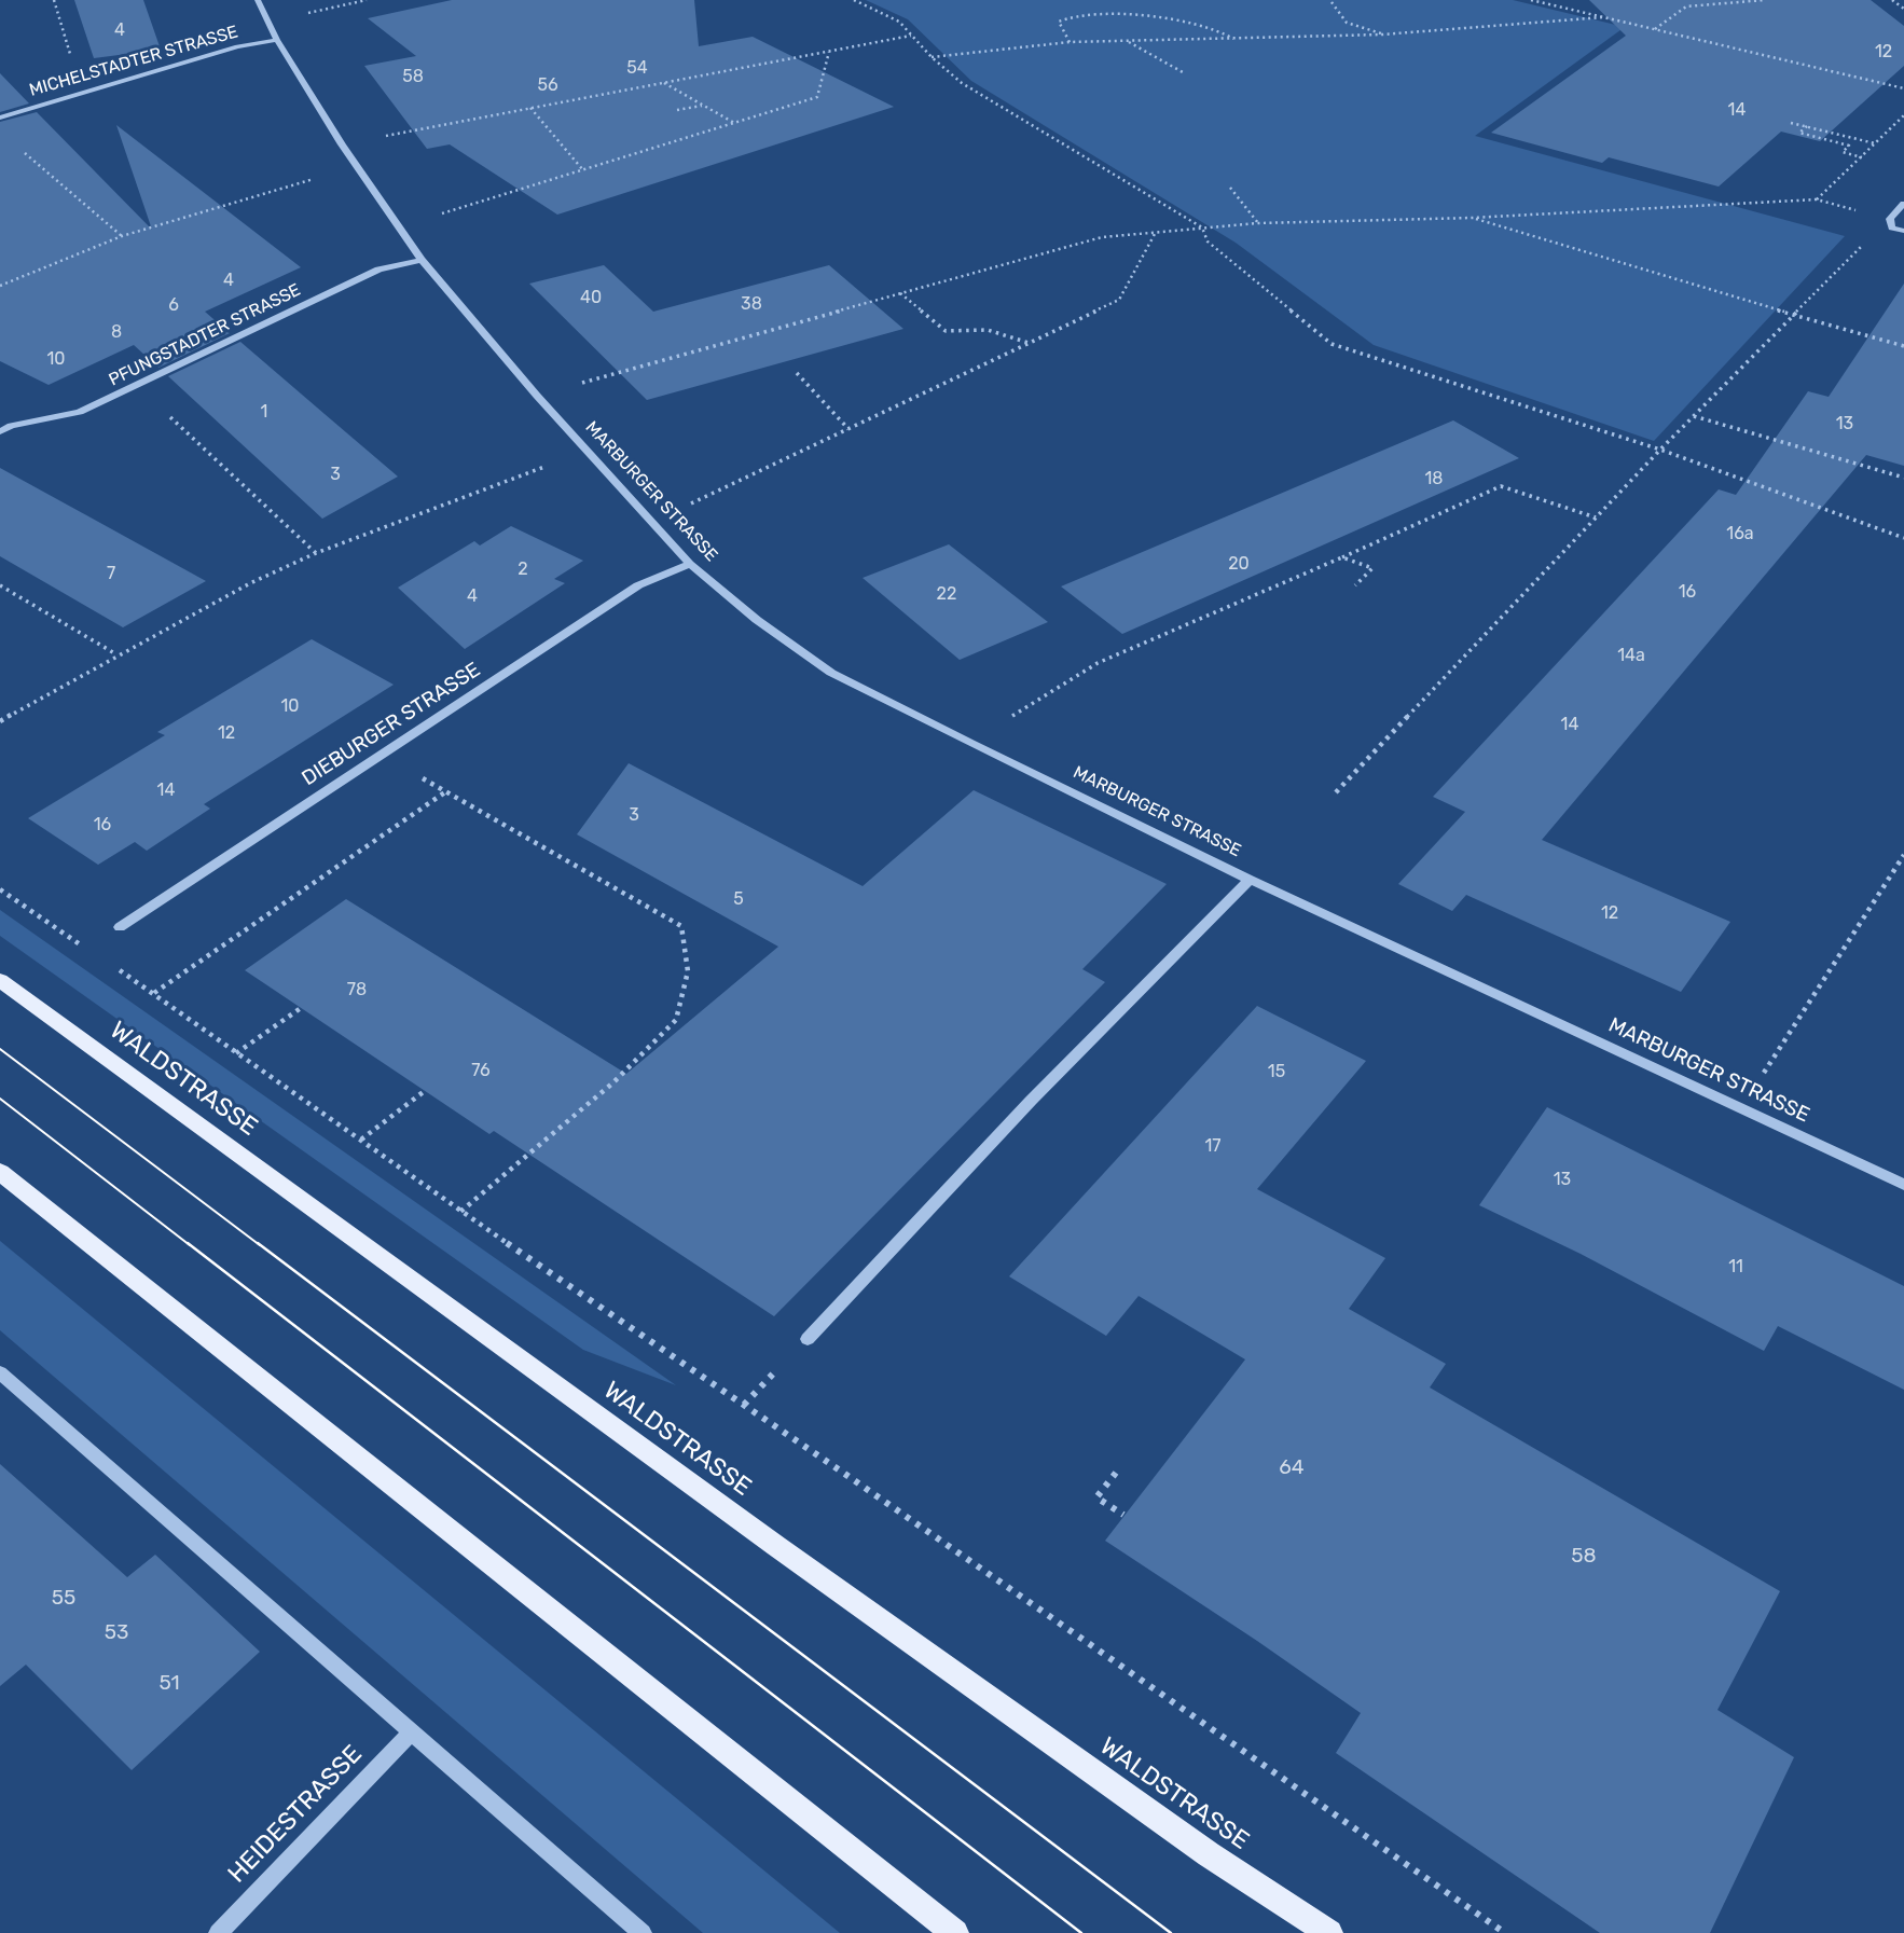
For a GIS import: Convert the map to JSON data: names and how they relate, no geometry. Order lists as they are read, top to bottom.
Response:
{
  "streets": {
    "main road": ["WALDSTRASSE"],
    "street": [
      "MICHELSTADTER STRASSE",
      "PFUNGSTADTER STRASSE",
      "MARBURGER STRASSE",
      "DIEBURGER STRASSE",
      "HEIDESTRASSE"
    ]
  },
  "crossings": [
    ["MICHELSTADTER STRASSE", "MARBURGER STRASSE"],
    ["PFUNGSTADTER STRASSE", "MARBURGER STRASSE"],
    ["MARBURGER STRASSE", "DIEBURGER STRASSE"]
  ],
  "house_numbers": [
    "4",
    "12",
    "54",
    "58",
    "56",
    "14",
    "4",
    "40",
    "38",
    "6",
    "8",
    "10",
    "1",
    "13",
    "3",
    "18",
    "16a",
    "20",
    "2",
    "7",
    "16",
    "22",
    "4",
    "14a",
    "10",
    "14",
    "12",
    "14",
    "3",
    "16",
    "5",
    "12",
    "78",
    "76",
    "15",
    "17",
    "13",
    "11",
    "64",
    "58",
    "55",
    "53",
    "51"
  ]
}
